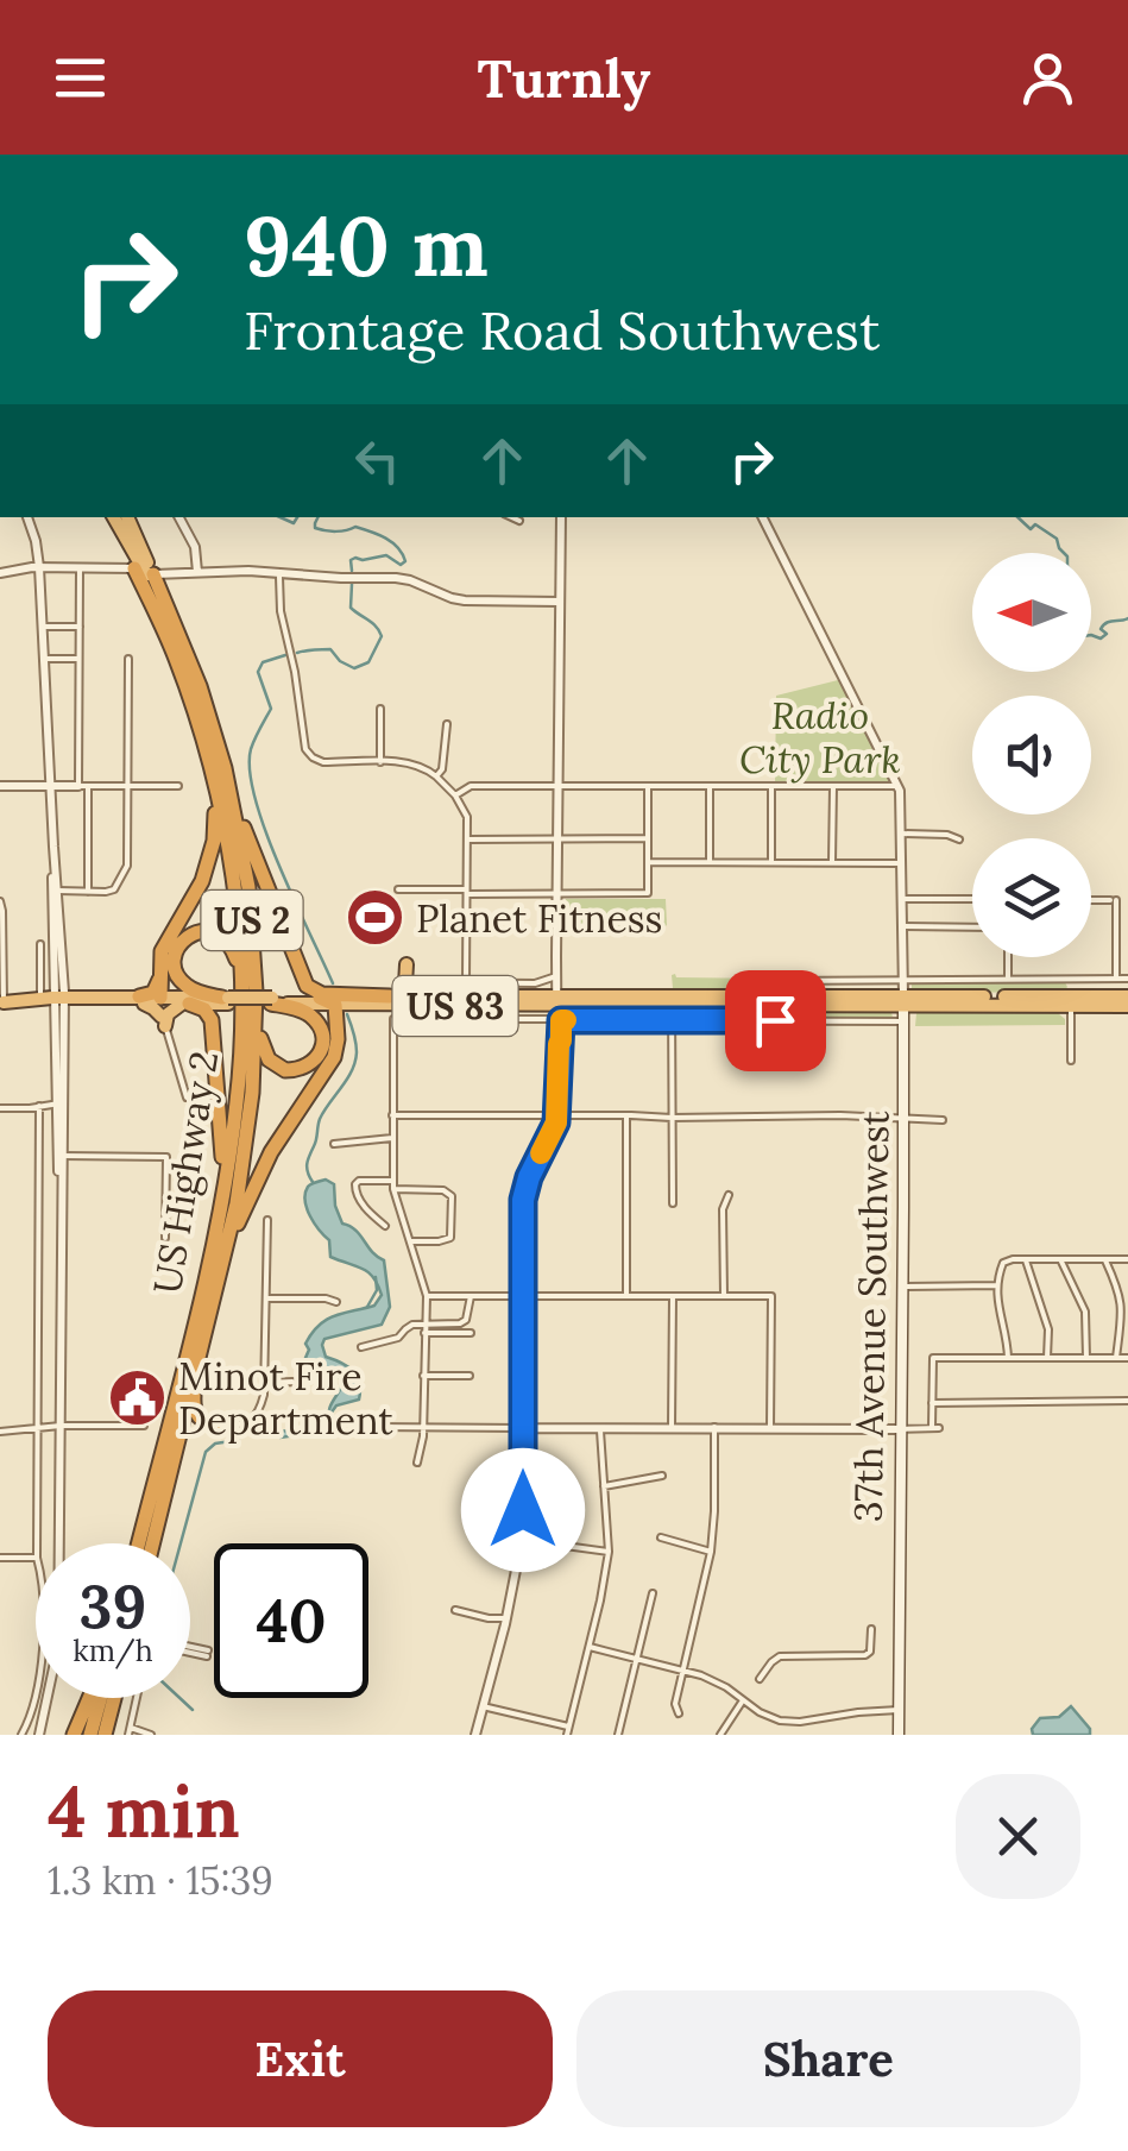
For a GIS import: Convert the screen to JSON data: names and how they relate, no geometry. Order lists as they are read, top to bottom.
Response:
{
  "streets": {
    "highway": ["US 2", "US 83", "US Highway 2"],
    "main road": ["37th Avenue Southwest"]
  },
  "crossings": [
    ["US 83", "US Highway 2"],
    ["US 83", "37th Avenue Southwest"]
  ],
  "parks": ["Radio City Park"],
  "places": {
    "sports": ["Planet Fitness"],
    "public building": ["Minot Fire Department"]
  },
  "north": "left",
  "page": {
    "header": "Turnly",
    "turn": ["940 m", "Frontage Road Southwest"],
    "speed": "39 km/h",
    "limit": "40",
    "heading": ["4 min", "1.3 km · 15:39"],
    "buttons": ["Exit", "Share"]
  }
}
